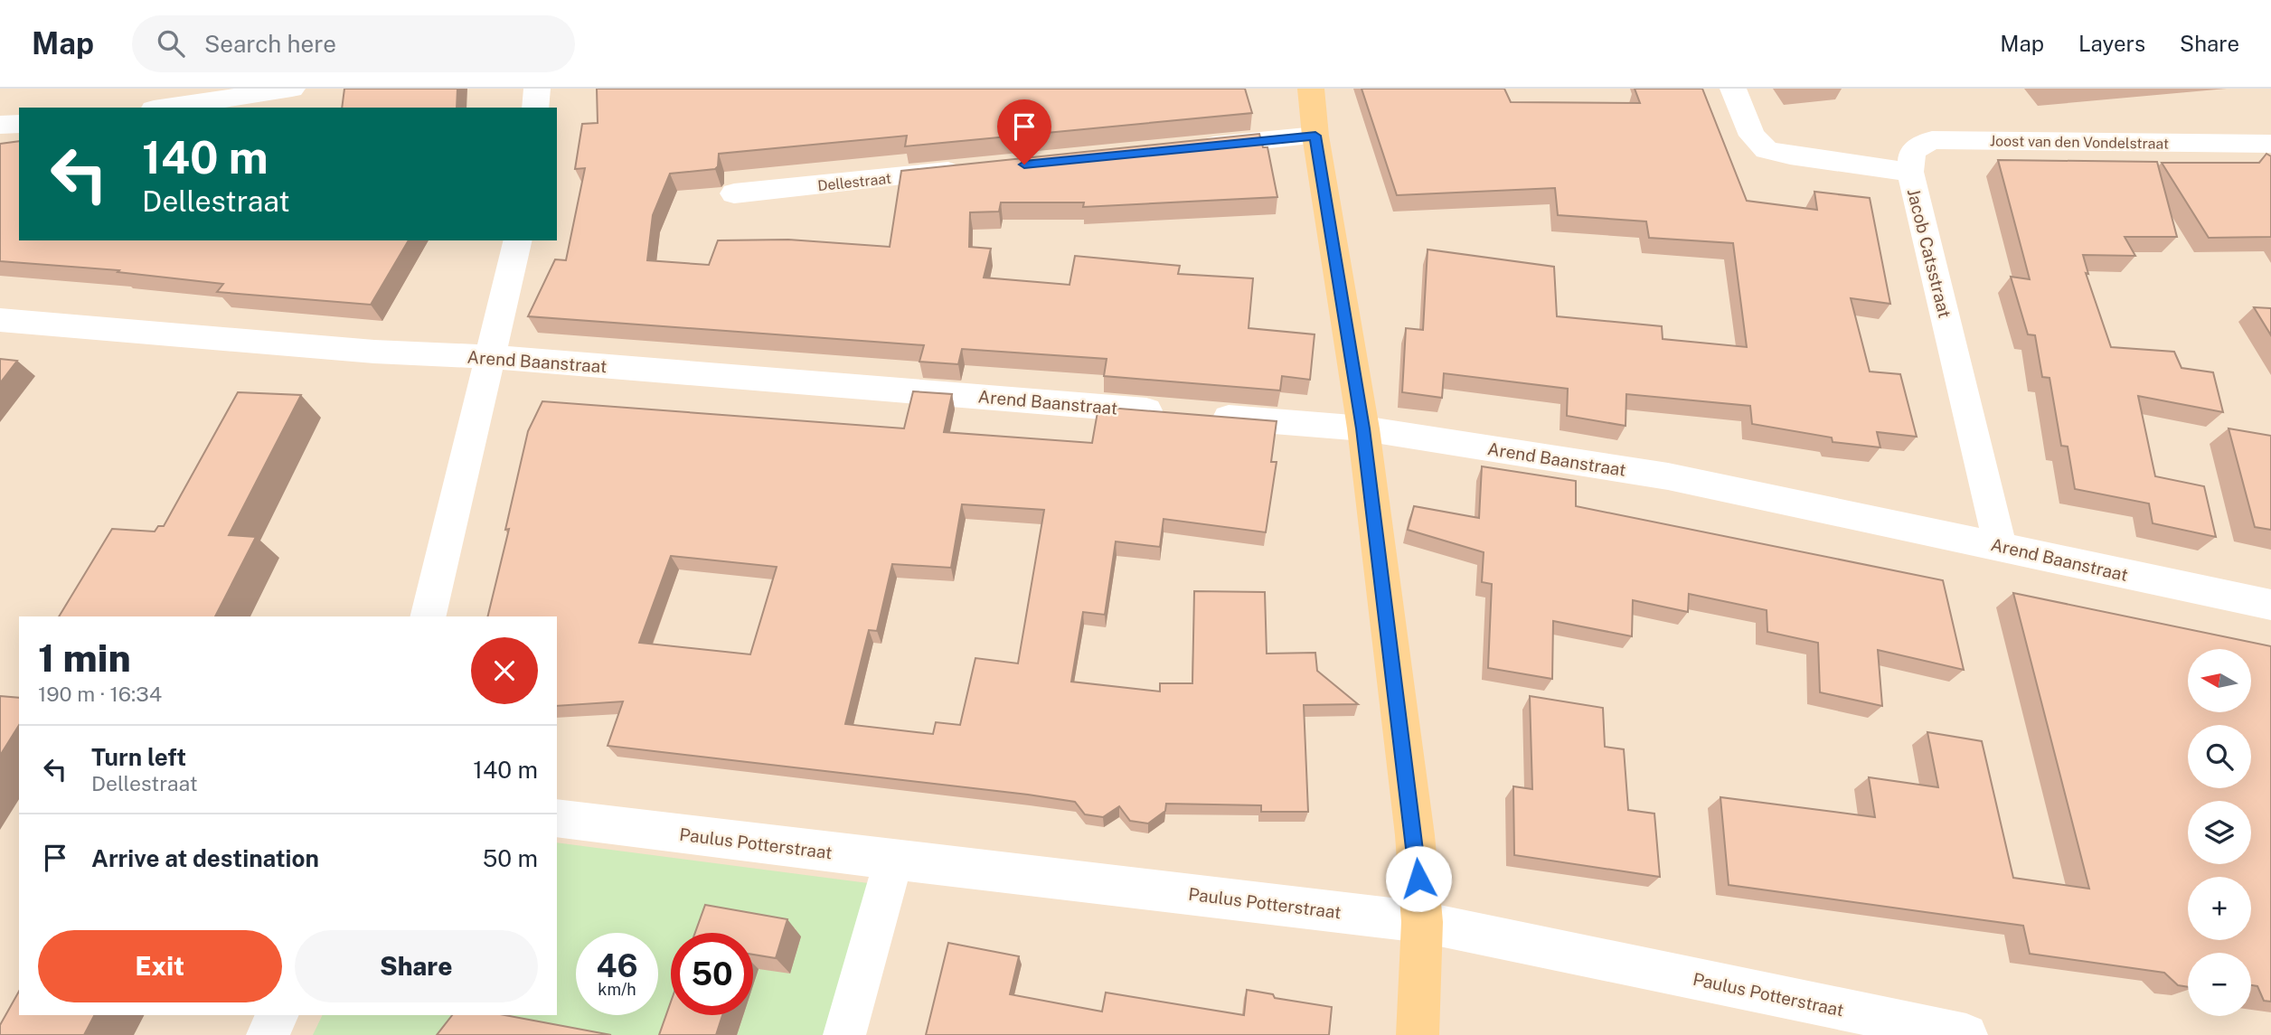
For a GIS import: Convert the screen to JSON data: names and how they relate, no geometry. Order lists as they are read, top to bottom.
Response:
{
  "streets": {
    "street": [
      "Joost van den Vondelstraat",
      "Dellestraat",
      "Jacob Catsstraat",
      "Arend Baanstraat",
      "Paulus Potterstraat"
    ]
  },
  "crossings": [
    ["Joost van den Vondelstraat", "Jacob Catsstraat"],
    ["Jacob Catsstraat", "Arend Baanstraat"]
  ],
  "north": "left",
  "page": {
    "header": "Map",
    "search": "Search here",
    "nav": ["Map", "Layers", "Share"],
    "turn": ["140 m", "Dellestraat"],
    "heading": ["1 min", "190 m · 16:34"],
    "map_buttons": ["+", "−"],
    "list": [
      {
        "name": "Turn left",
        "note": "Dellestraat",
        "value": "140 m"
      },
      {
        "name": "Arrive at destination",
        "value": "50 m"
      }
    ],
    "buttons": ["Exit", "Share"],
    "speed": "46 km/h",
    "limit": "50"
  }
}
